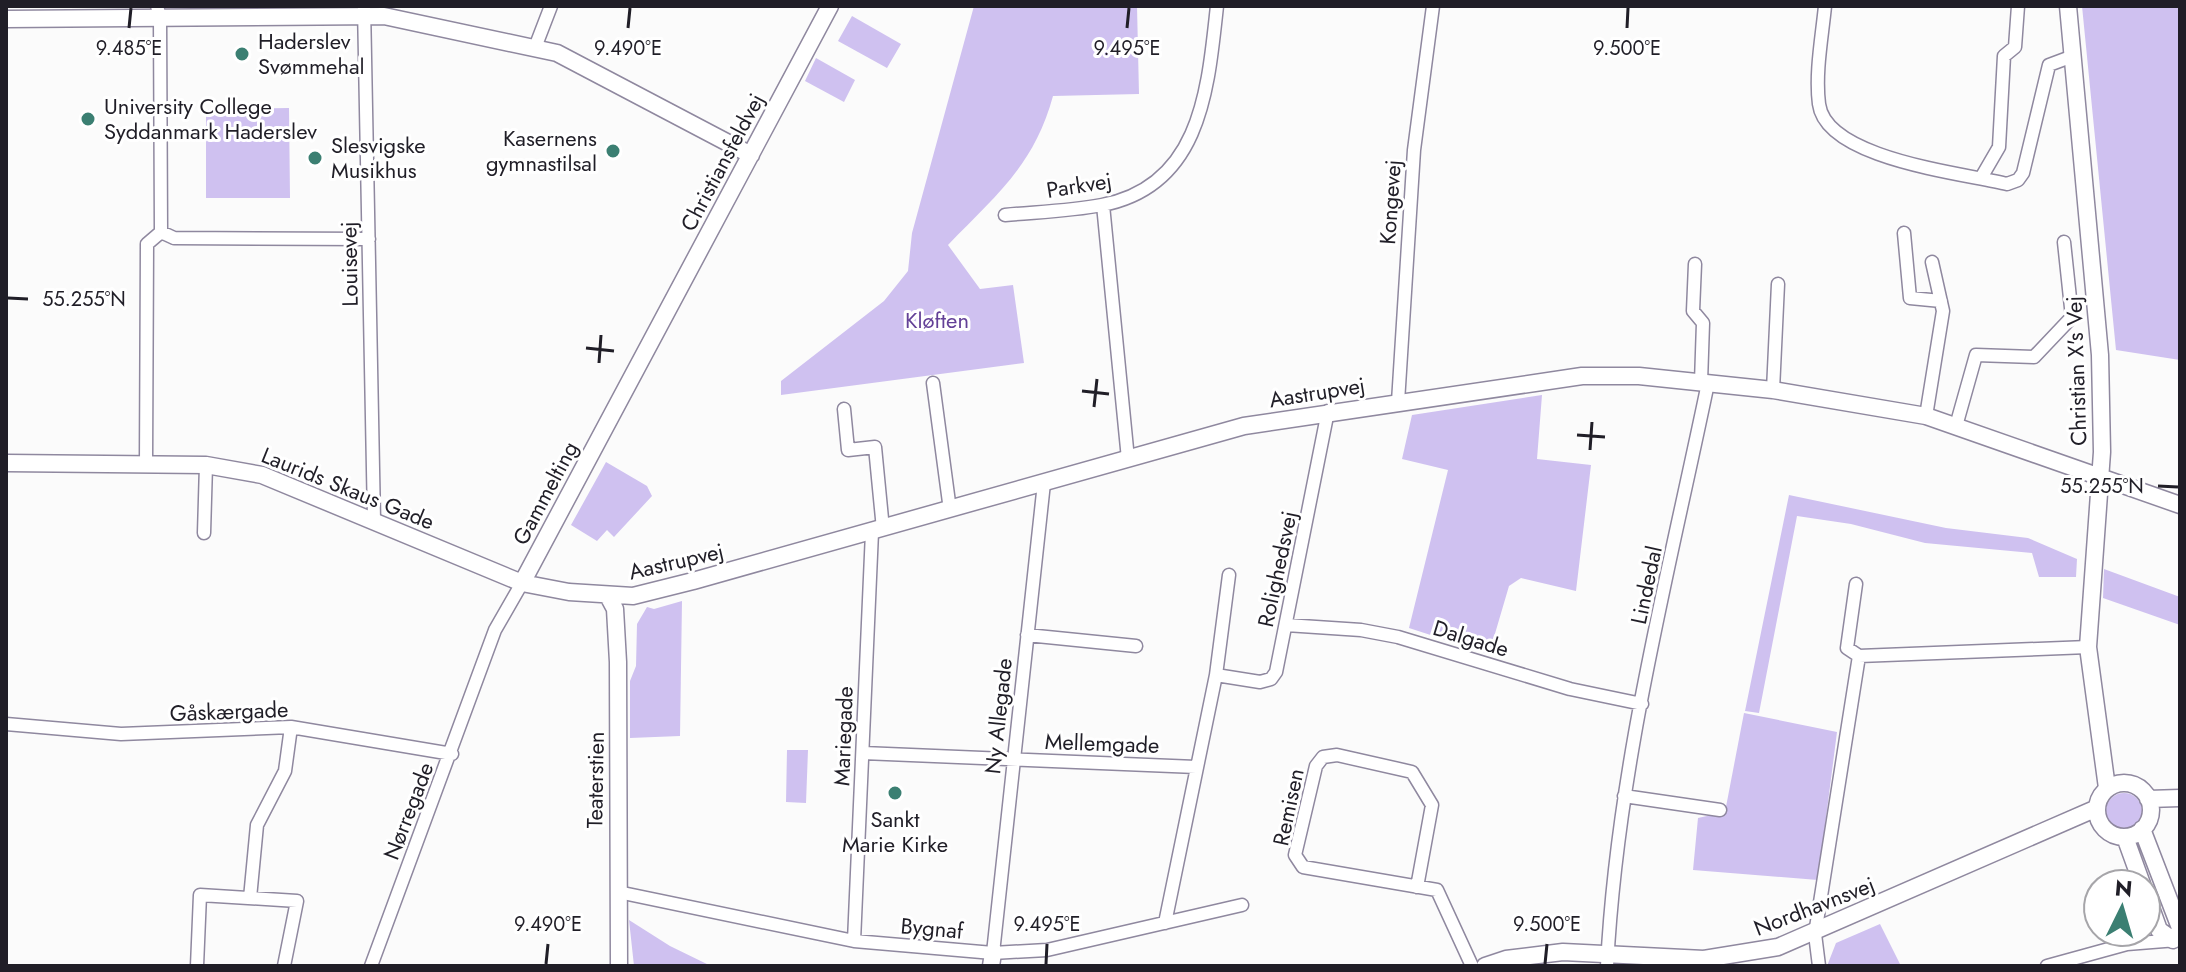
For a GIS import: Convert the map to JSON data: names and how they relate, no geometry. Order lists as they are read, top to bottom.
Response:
{
  "streets": {
    "street": [
      "Christiansfeldvej",
      "Parkvej",
      "Kongevej",
      "Louisevej",
      "Christian X's Vej",
      "Aastrupvej",
      "Laurids Skaus Gade",
      "Gammelting",
      "Rolighedsvej",
      "Lindedal",
      "Dalgade",
      "Gåskærgade",
      "Ny Allegade",
      "Mariegade",
      "Mellemgade",
      "Teaterstien",
      "Remisen",
      "Nørregade",
      "Nordhavnsvej",
      "Bygnaf"
    ]
  },
  "crossings": [
    ["Christiansfeldvej", "Gammelting"],
    ["Kongevej", "Aastrupvej"],
    ["Louisevej", "Laurids Skaus Gade"],
    ["Christian X's Vej", "Aastrupvej"],
    ["Christian X's Vej", "Nordhavnsvej"],
    ["Aastrupvej", "Laurids Skaus Gade"],
    ["Aastrupvej", "Gammelting"],
    ["Aastrupvej", "Rolighedsvej"],
    ["Aastrupvej", "Lindedal"],
    ["Aastrupvej", "Ny Allegade"],
    ["Aastrupvej", "Mariegade"],
    ["Aastrupvej", "Teaterstien"],
    ["Laurids Skaus Gade", "Gammelting"],
    ["Gammelting", "Nørregade"],
    ["Rolighedsvej", "Dalgade"],
    ["Rolighedsvej", "Mellemgade"],
    ["Rolighedsvej", "Bygnaf"],
    ["Lindedal", "Dalgade"],
    ["Lindedal", "Nordhavnsvej"],
    ["Gåskærgade", "Nørregade"],
    ["Ny Allegade", "Mellemgade"],
    ["Ny Allegade", "Bygnaf"],
    ["Mariegade", "Mellemgade"],
    ["Mariegade", "Bygnaf"],
    ["Teaterstien", "Bygnaf"]
  ],
  "parks": ["Kløften"],
  "places": [
    "Haderslev Svømmehal",
    "University College Syddanmark Haderslev",
    "Kasernens gymnastilsal",
    "Slesvigske Musikhus",
    "Sankt Marie Kirke"
  ],
  "north": "top",
  "coordinates": [
    "9.485°E",
    "9.490°E",
    "9.495°E",
    "9.500°E",
    "55.255°N"
  ]
}
